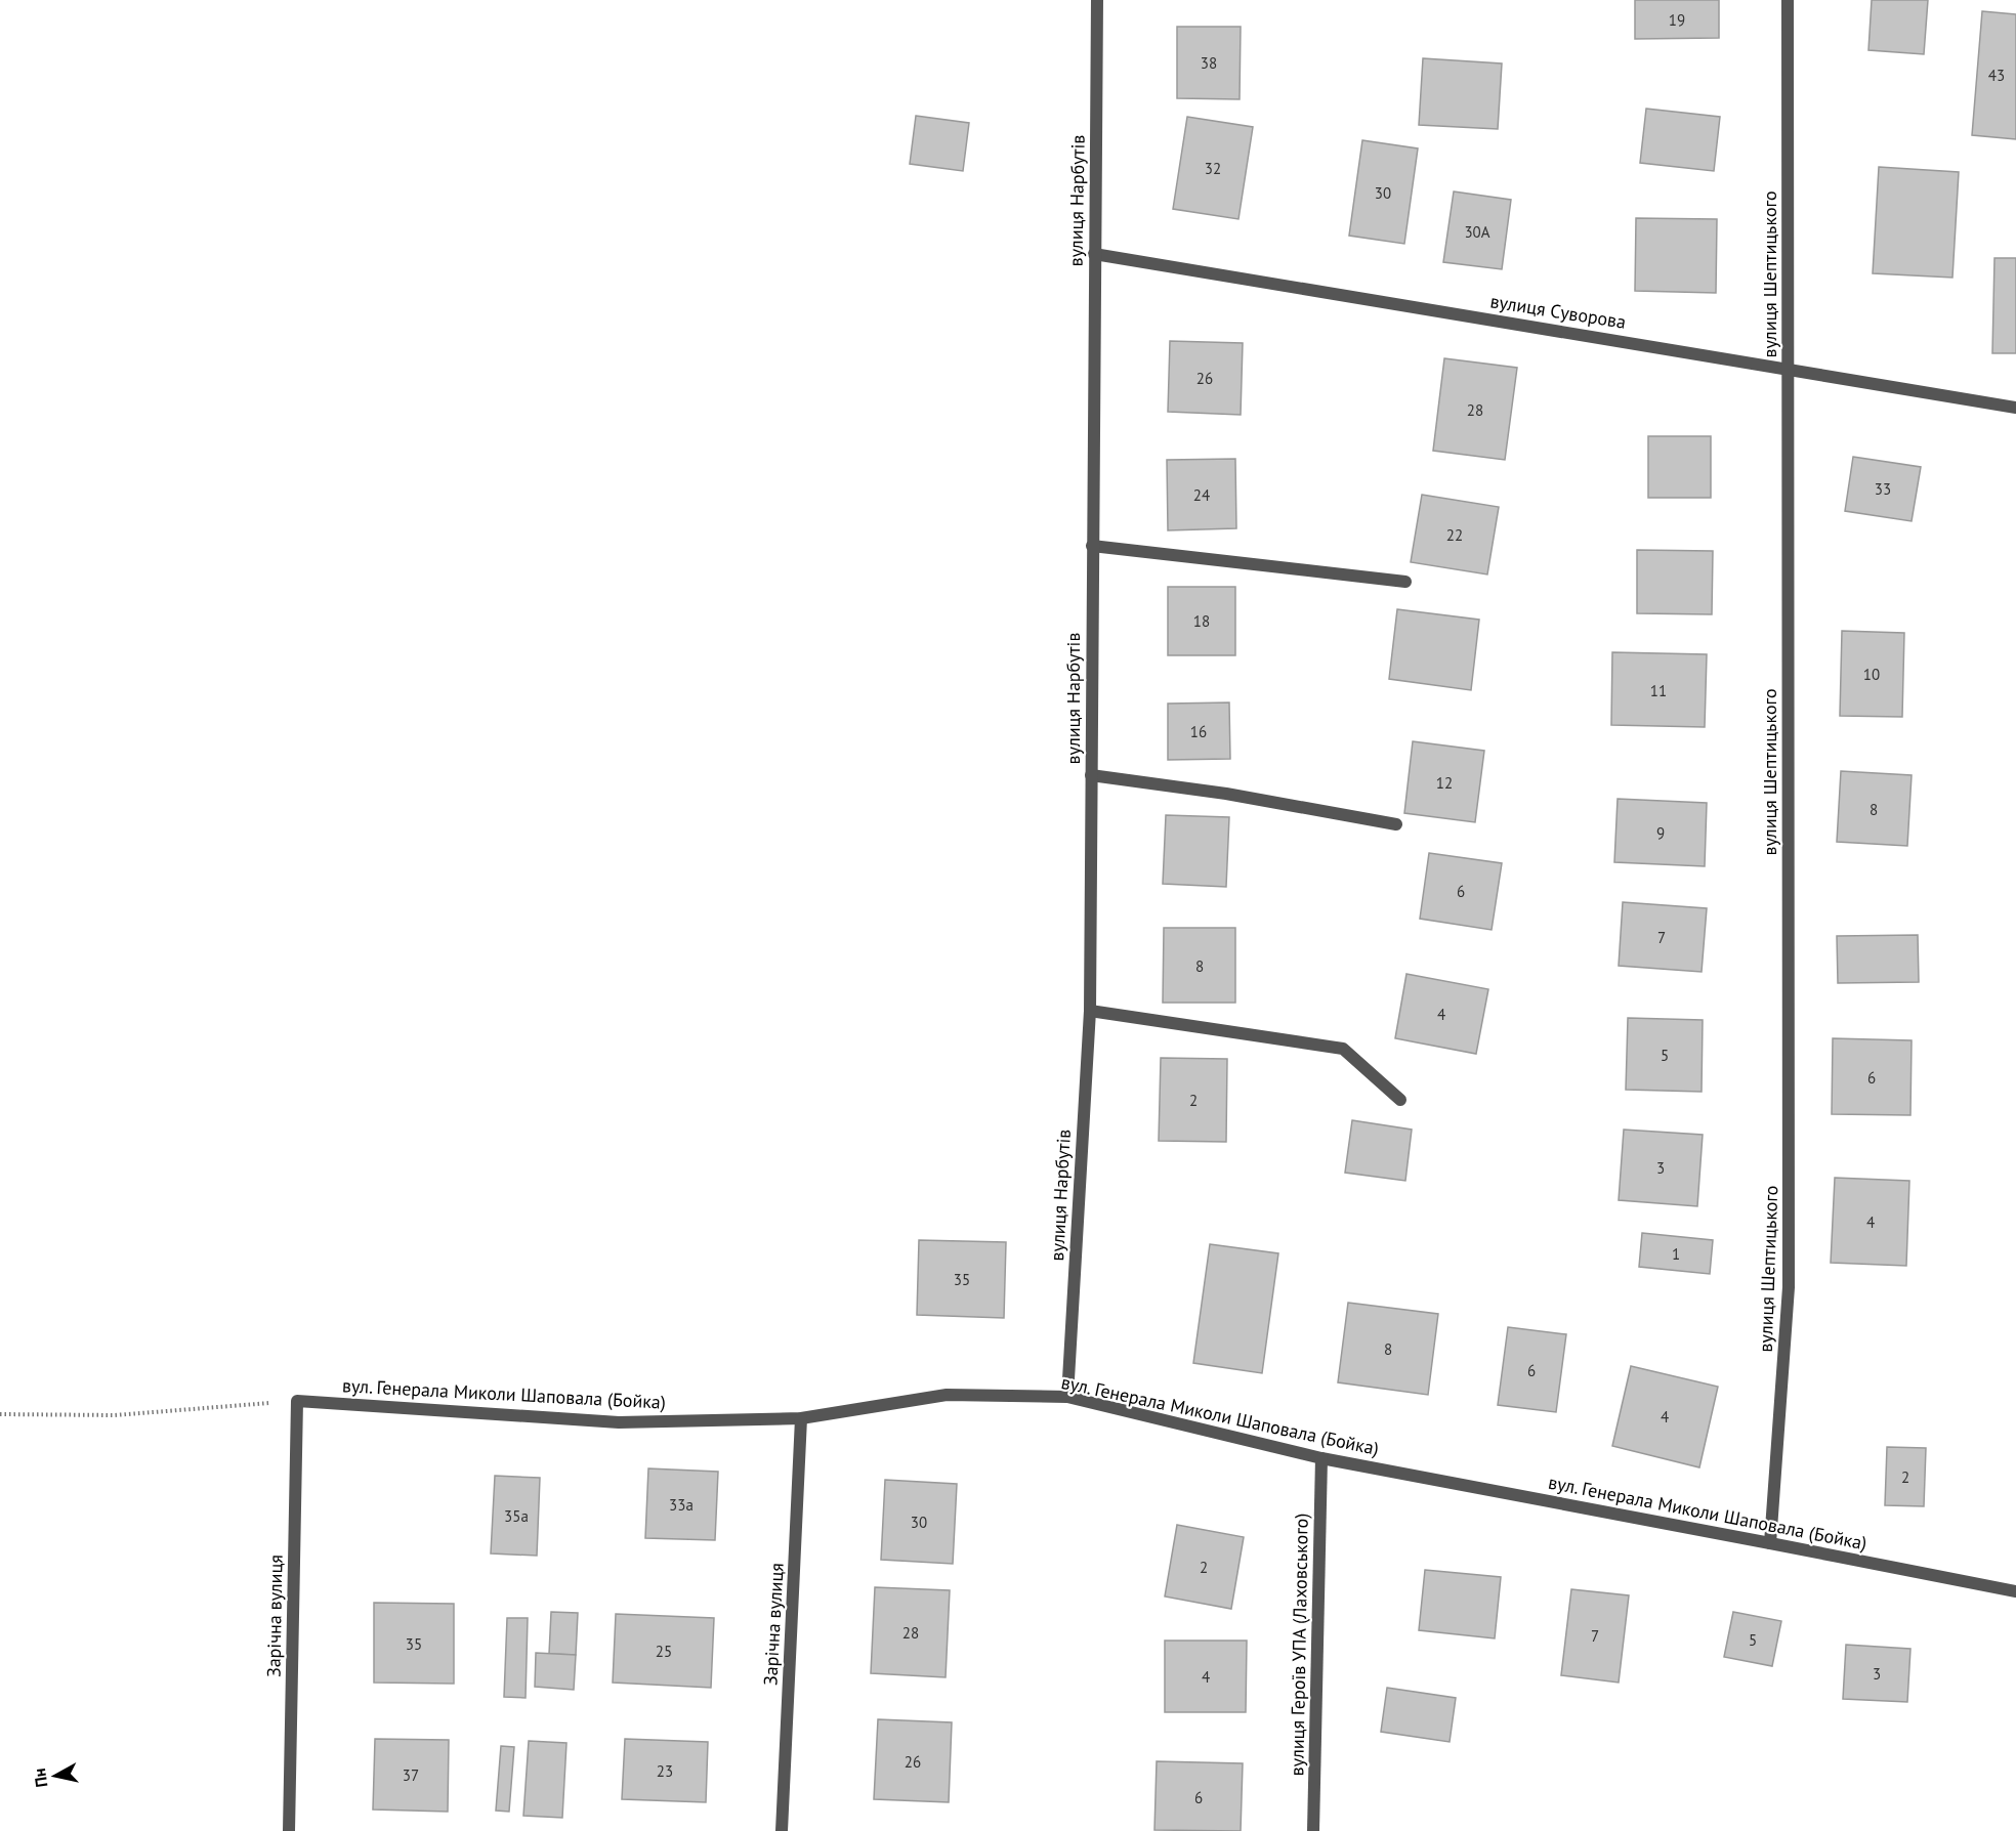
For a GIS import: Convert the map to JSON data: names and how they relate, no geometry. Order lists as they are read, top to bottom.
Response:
{
  "streets": {
    "street": [
      "вулиця Нарбутів",
      "вулиця Шептицького",
      "вулиця Суворова",
      "вул. Генерала Миколи Шаповала (Бойка)",
      "Зарічна вулиця",
      "вулиця Героїв УПА (Лаховського)"
    ]
  },
  "crossings": [
    ["вулиця Нарбутів", "вулиця Суворова"],
    ["вулиця Нарбутів", "вул. Генерала Миколи Шаповала (Бойка)"],
    ["вулиця Шептицького", "вулиця Суворова"],
    ["вулиця Шептицького", "вул. Генерала Миколи Шаповала (Бойка)"],
    ["вул. Генерала Миколи Шаповала (Бойка)", "Зарічна вулиця"],
    ["вул. Генерала Миколи Шаповала (Бойка)", "вулиця Героїв УПА (Лаховського)"]
  ],
  "house_numbers": [
    "19",
    "38",
    "43",
    "32",
    "30",
    "30А",
    "26",
    "28",
    "33",
    "24",
    "22",
    "18",
    "10",
    "11",
    "16",
    "12",
    "8",
    "9",
    "6",
    "7",
    "8",
    "4",
    "5",
    "6",
    "2",
    "3",
    "4",
    "1",
    "35",
    "8",
    "6",
    "4",
    "2",
    "33а",
    "35а",
    "30",
    "2",
    "28",
    "7",
    "5",
    "35",
    "25",
    "3",
    "4",
    "26",
    "23",
    "37",
    "6"
  ],
  "north": "left"
}
